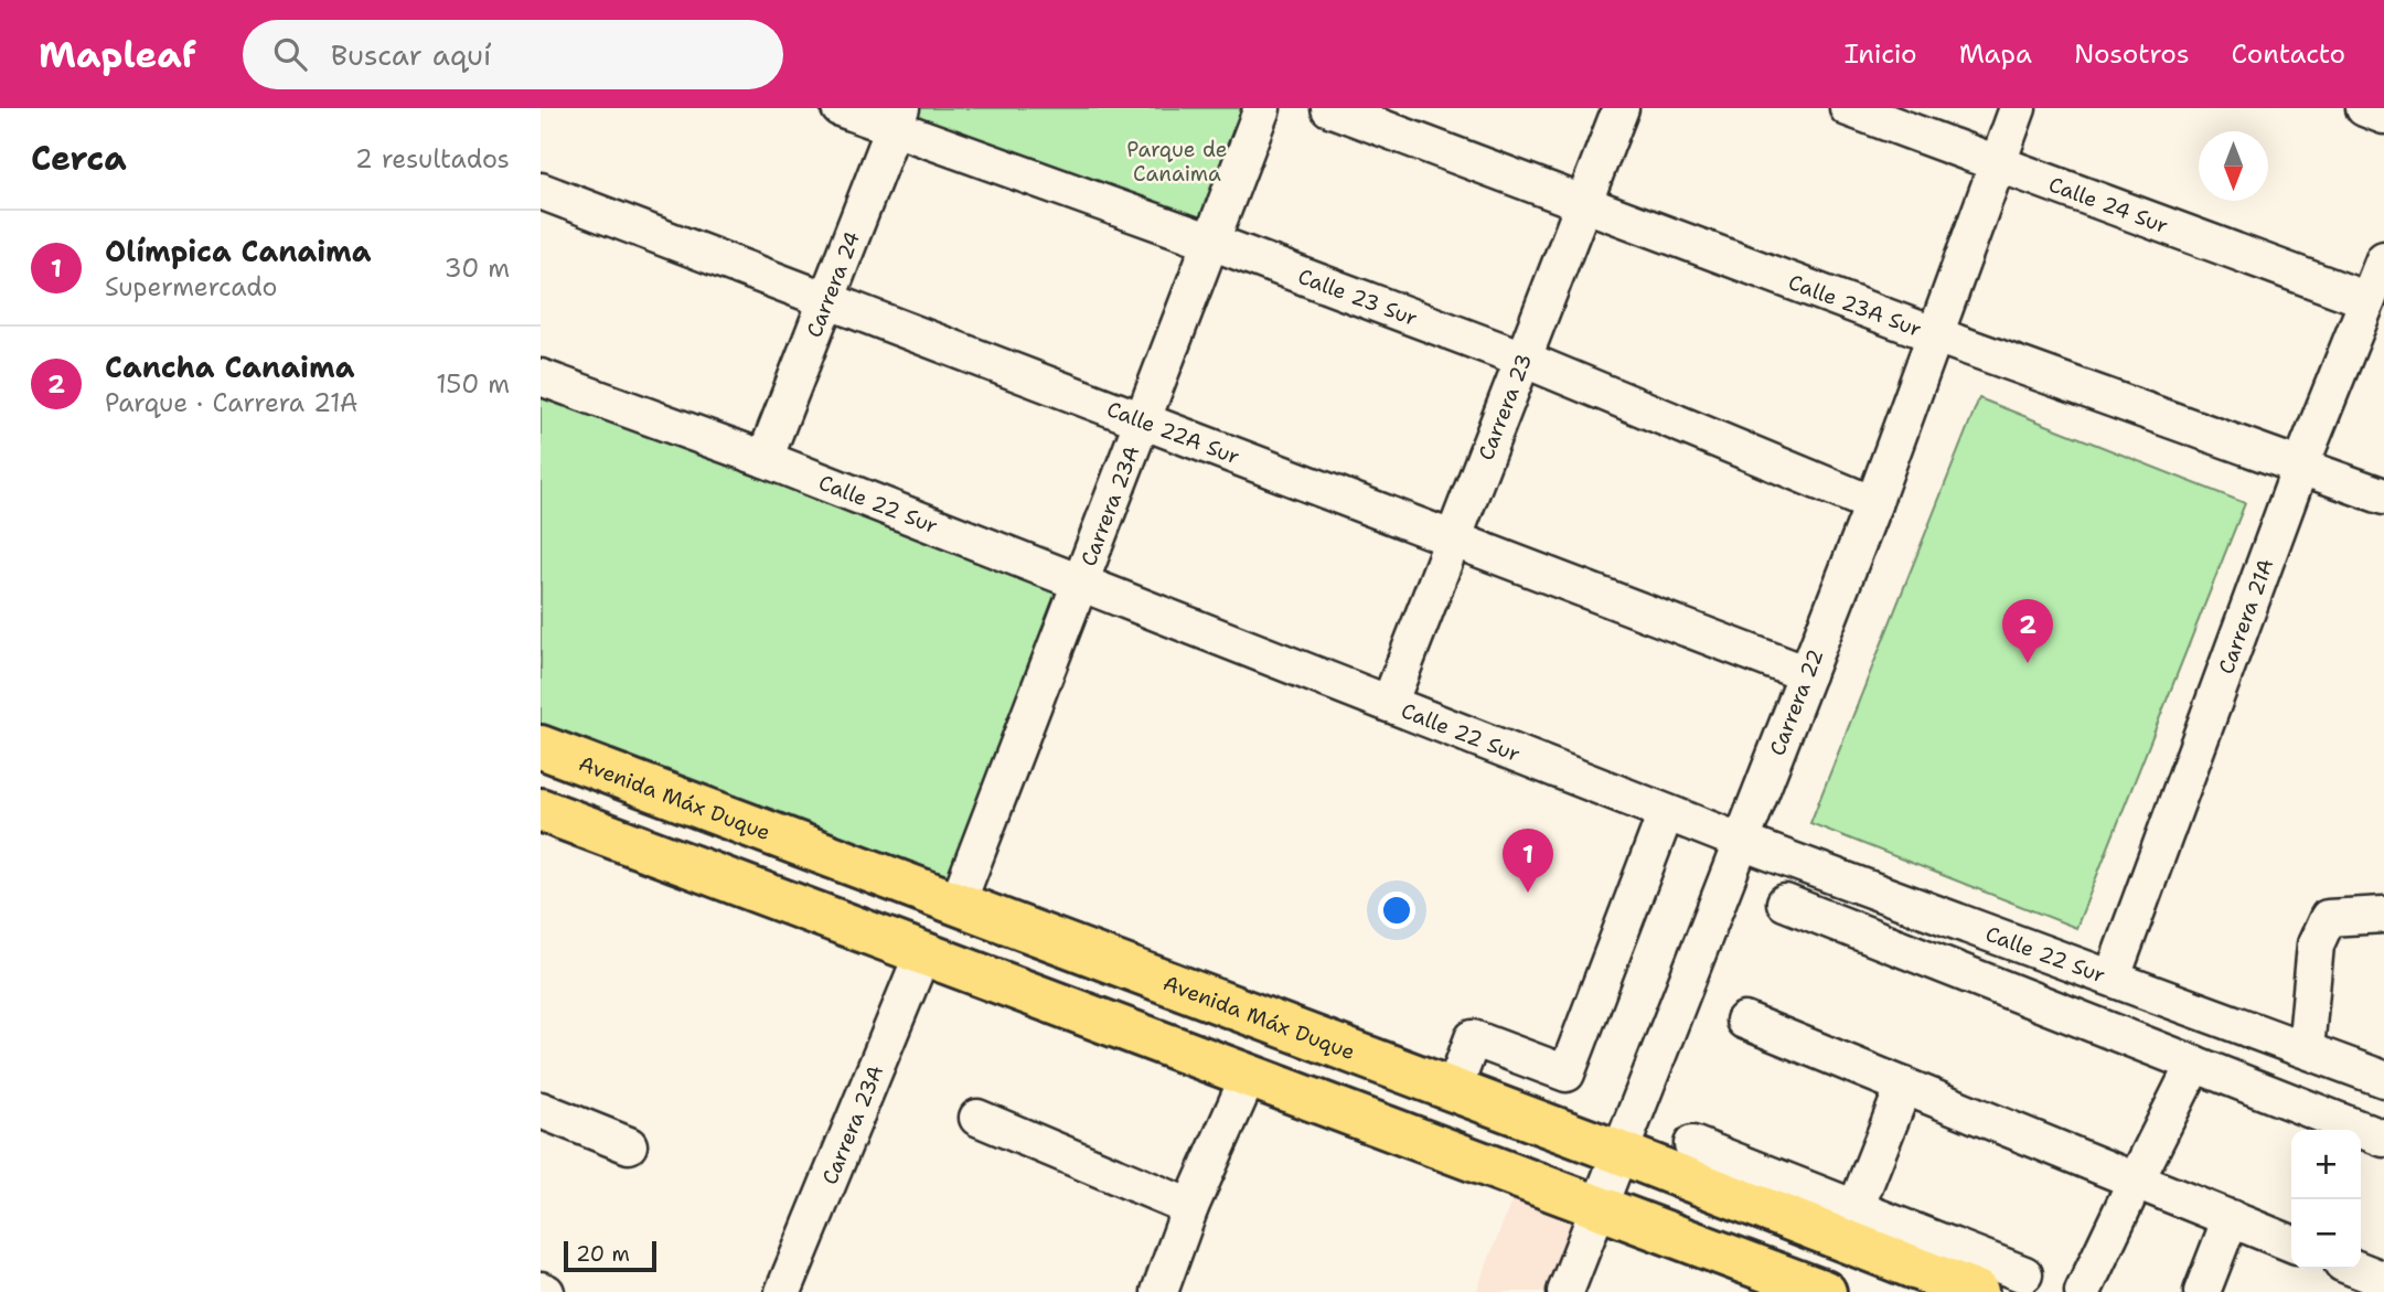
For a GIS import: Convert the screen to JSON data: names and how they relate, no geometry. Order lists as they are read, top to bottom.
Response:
{
  "streets": {
    "main road": ["Avenida Máx Duque"],
    "street": [
      "Calle 24 Sur",
      "Carrera 24",
      "Calle 23 Sur",
      "Calle 23A Sur",
      "Carrera 23",
      "Calle 22A Sur",
      "Calle 22 Sur",
      "Carrera 23A",
      "Carrera 21A",
      "Carrera 22"
    ]
  },
  "crossings": [
    ["Calle 24 Sur", "Carrera 21A"],
    ["Calle 24 Sur", "Carrera 22"],
    ["Carrera 24", "Calle 23 Sur"],
    ["Carrera 24", "Calle 22A Sur"],
    ["Carrera 24", "Calle 22 Sur"],
    ["Calle 23 Sur", "Carrera 23"],
    ["Calle 23 Sur", "Carrera 23A"],
    ["Calle 23 Sur", "Carrera 22"],
    ["Calle 23A Sur", "Carrera 23"],
    ["Calle 23A Sur", "Carrera 21A"],
    ["Calle 23A Sur", "Carrera 22"],
    ["Carrera 23", "Calle 22A Sur"],
    ["Carrera 23", "Calle 22 Sur"],
    ["Calle 22A Sur", "Carrera 23A"],
    ["Calle 22A Sur", "Carrera 22"],
    ["Calle 22 Sur", "Carrera 23A"],
    ["Calle 22 Sur", "Carrera 21A"],
    ["Calle 22 Sur", "Carrera 22"],
    ["Carrera 23A", "Avenida Máx Duque"],
    ["Carrera 22", "Avenida Máx Duque"]
  ],
  "parks": ["Parque de Canaima"],
  "scale_bar": "20 m",
  "north": "bottom",
  "page": {
    "header": "Mapleaf",
    "search": "Buscar aquí",
    "nav": [
      "Inicio",
      "Mapa",
      "Nosotros",
      "Contacto"
    ],
    "heading": ["Cerca", "2 resultados"],
    "list": [
      {
        "mark": "1",
        "name": "Olímpica Canaima",
        "note": "Supermercado",
        "value": "30 m"
      },
      {
        "mark": "2",
        "name": "Cancha Canaima",
        "note": "Parque · Carrera 21A",
        "value": "150 m"
      }
    ],
    "pins": ["2", "1"],
    "map_buttons": ["+", "−"],
    "scale": "20 m"
  }
}
